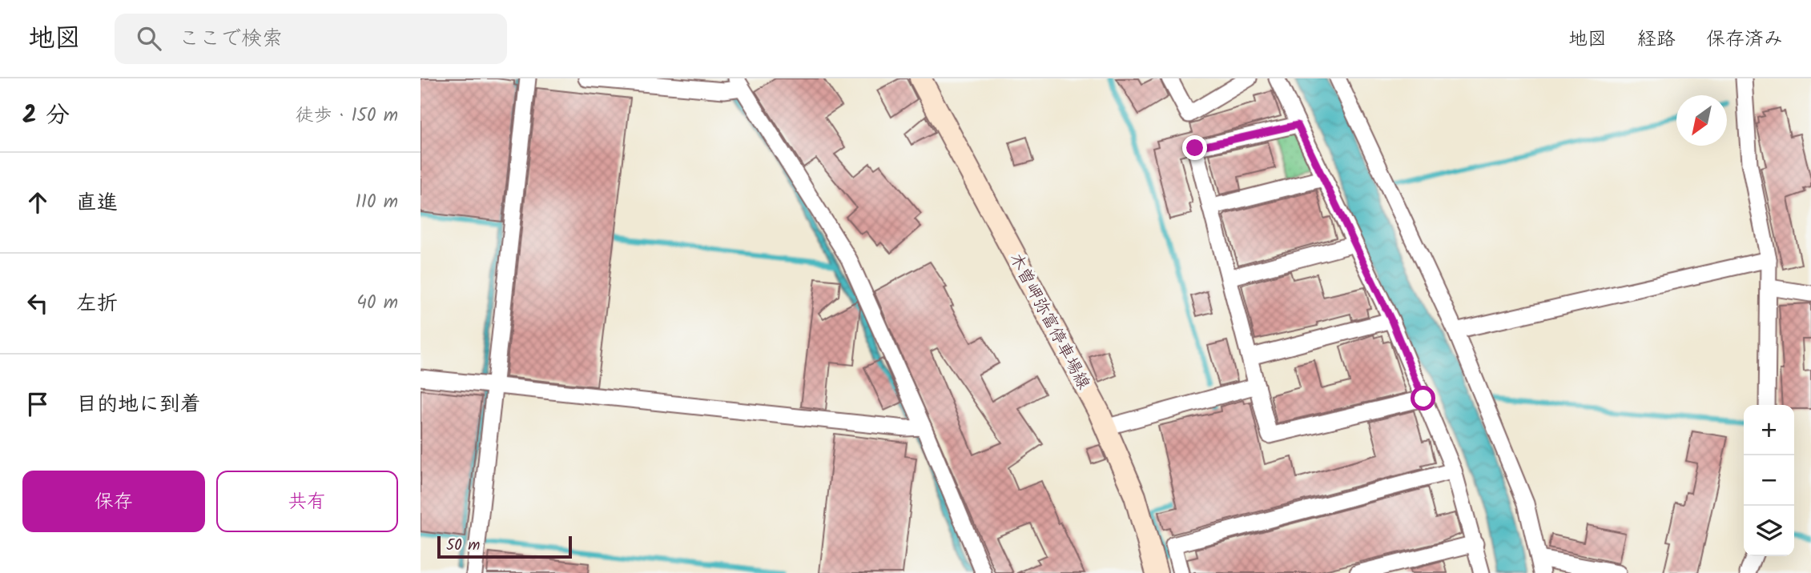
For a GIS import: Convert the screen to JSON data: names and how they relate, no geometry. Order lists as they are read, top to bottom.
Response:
{
  "streets": {
    "main road": ["木曽岬弥富停車場線"]
  },
  "scale_bar": "50 m",
  "north": "bottom left",
  "page": {
    "header": "地図",
    "search": "ここで検索",
    "nav": ["地図", "経路", "保存済み"],
    "heading": ["2 分", "徒歩 · 150 m"],
    "list": [
      ["直進", "110 m"],
      ["左折", "40 m"],
      "目的地に到着"
    ],
    "map_buttons": ["+", "−"],
    "buttons": ["保存", "共有"],
    "scale": "50 m"
  }
}
